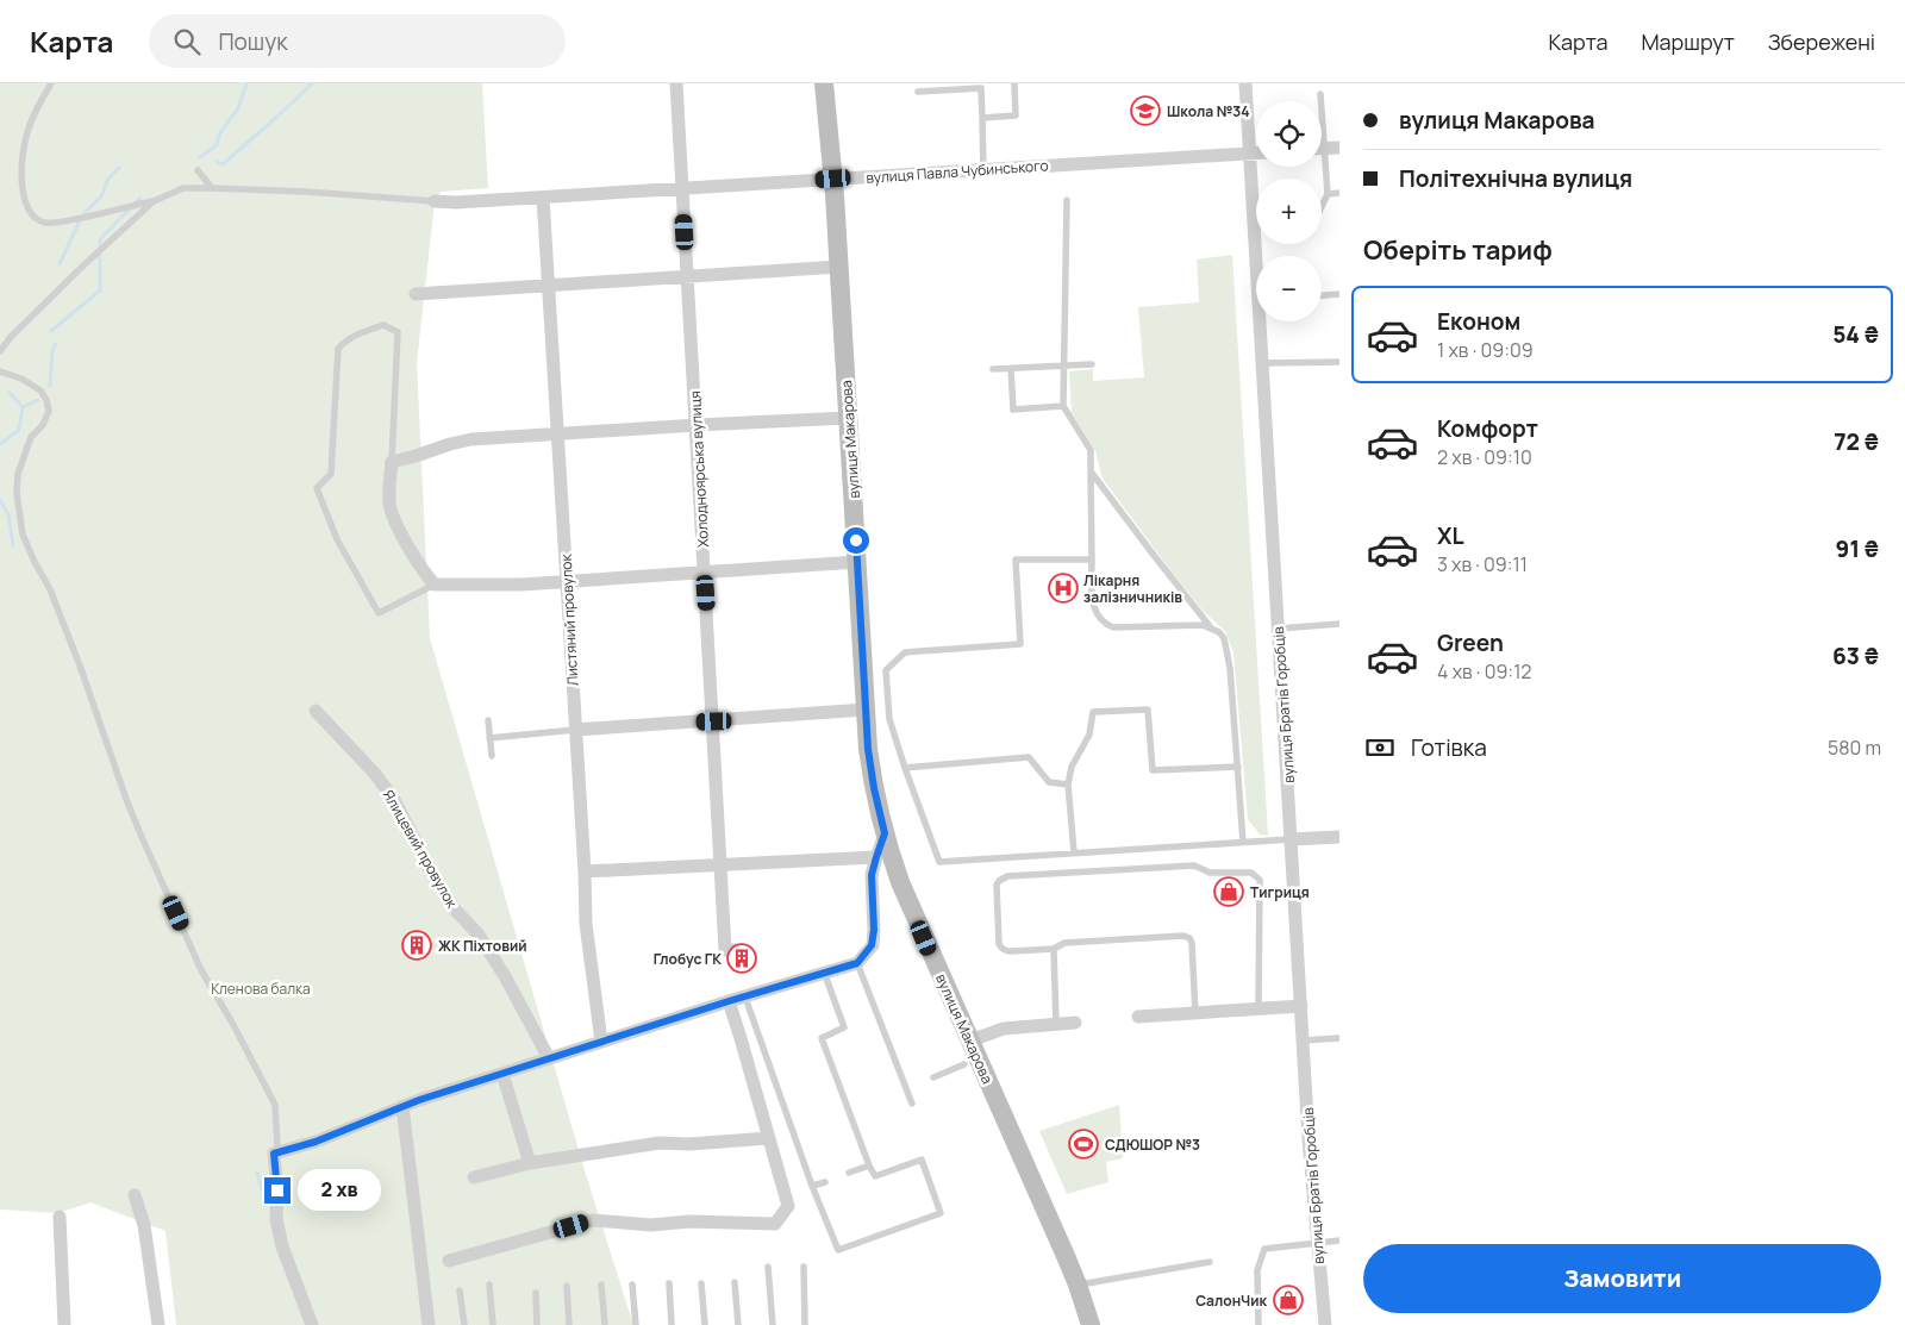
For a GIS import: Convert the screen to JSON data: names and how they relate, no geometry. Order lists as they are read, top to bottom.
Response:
{
  "streets": {
    "street": [
      "вулиця Павла Чубинського",
      "вулиця Макарова",
      "Холодноярська вулиця",
      "Листяний провулок",
      "вулиця Братів Горобців",
      "Ялицевий провулок"
    ]
  },
  "crossings": [
    ["вулиця Павла Чубинського", "вулиця Макарова"],
    ["вулиця Павла Чубинського", "Холодноярська вулиця"],
    ["вулиця Павла Чубинського", "Листяний провулок"],
    ["вулиця Павла Чубинського", "вулиця Братів Горобців"]
  ],
  "parks": ["Кленова балка"],
  "places": {
    "school or university": ["Школа №34"],
    "hospital": ["Лікарня залізничників"],
    "shop": ["Тигриця", "СалонЧик"],
    "building": ["ЖК Піхтовий", "Глобус ГК"],
    "sports": ["СДЮШОР №3"]
  },
  "page": {
    "header": "Карта",
    "search": "Пошук",
    "nav": ["Карта", "Маршрут", "Збережені"],
    "banner": ["вулиця Макарова", "Політехнічна вулиця"],
    "map_buttons": ["+", "−"],
    "heading": "Оберіть тариф",
    "list": [
      {
        "name": "Економ",
        "note": "1 хв · 09:09",
        "value": "54 ₴"
      },
      {
        "name": "Комфорт",
        "note": "2 хв · 09:10",
        "value": "72 ₴"
      },
      {
        "name": "XL",
        "note": "3 хв · 09:11",
        "value": "91 ₴"
      },
      {
        "name": "Green",
        "note": "4 хв · 09:12",
        "value": "63 ₴"
      }
    ],
    "pay": ["Готівка", "580 m"],
    "bubble": "2 хв",
    "buttons": "Замовити"
  }
}
